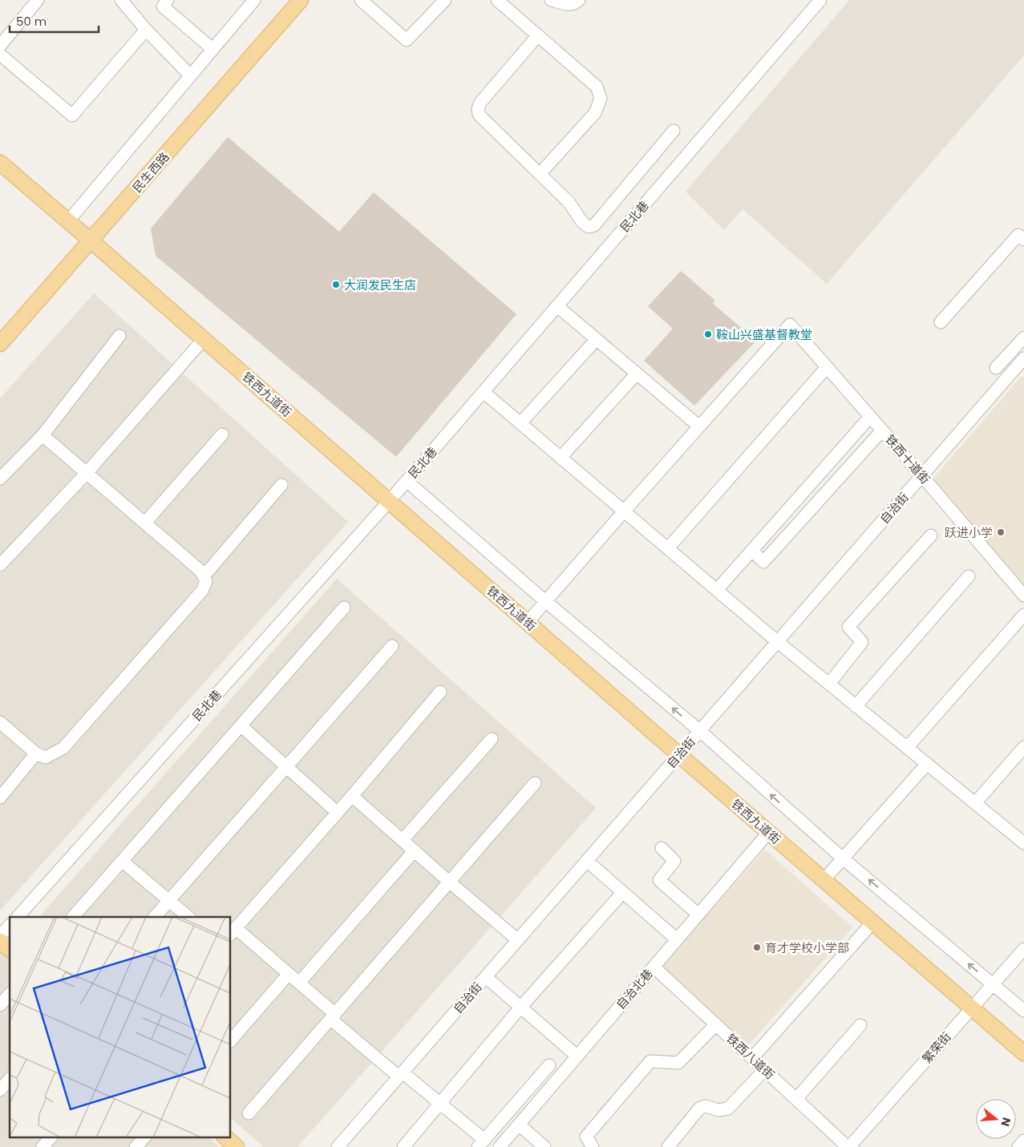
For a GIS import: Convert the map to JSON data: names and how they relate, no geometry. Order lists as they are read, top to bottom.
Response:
{
  "streets": {
    "main road": ["民生西路", "铁西九道街"],
    "street": [
      "民北巷",
      "铁西十道街",
      "自治街",
      "自治北巷",
      "繁荣街",
      "铁西八道街"
    ]
  },
  "crossings": [
    ["民生西路", "铁西九道街"],
    ["民北巷", "铁西九道街"],
    ["铁西九道街", "自治街"],
    ["铁西九道街", "自治北巷"],
    ["铁西九道街", "繁荣街"],
    ["铁西十道街", "自治街"],
    ["自治北巷", "铁西八道街"],
    ["繁荣街", "铁西八道街"]
  ],
  "places": [
    "大润发民生店",
    "鞍山兴盛基督教堂",
    "跃进小学",
    "育才学校小学部"
  ],
  "scale_bar": "50 m",
  "north": "right"
}
